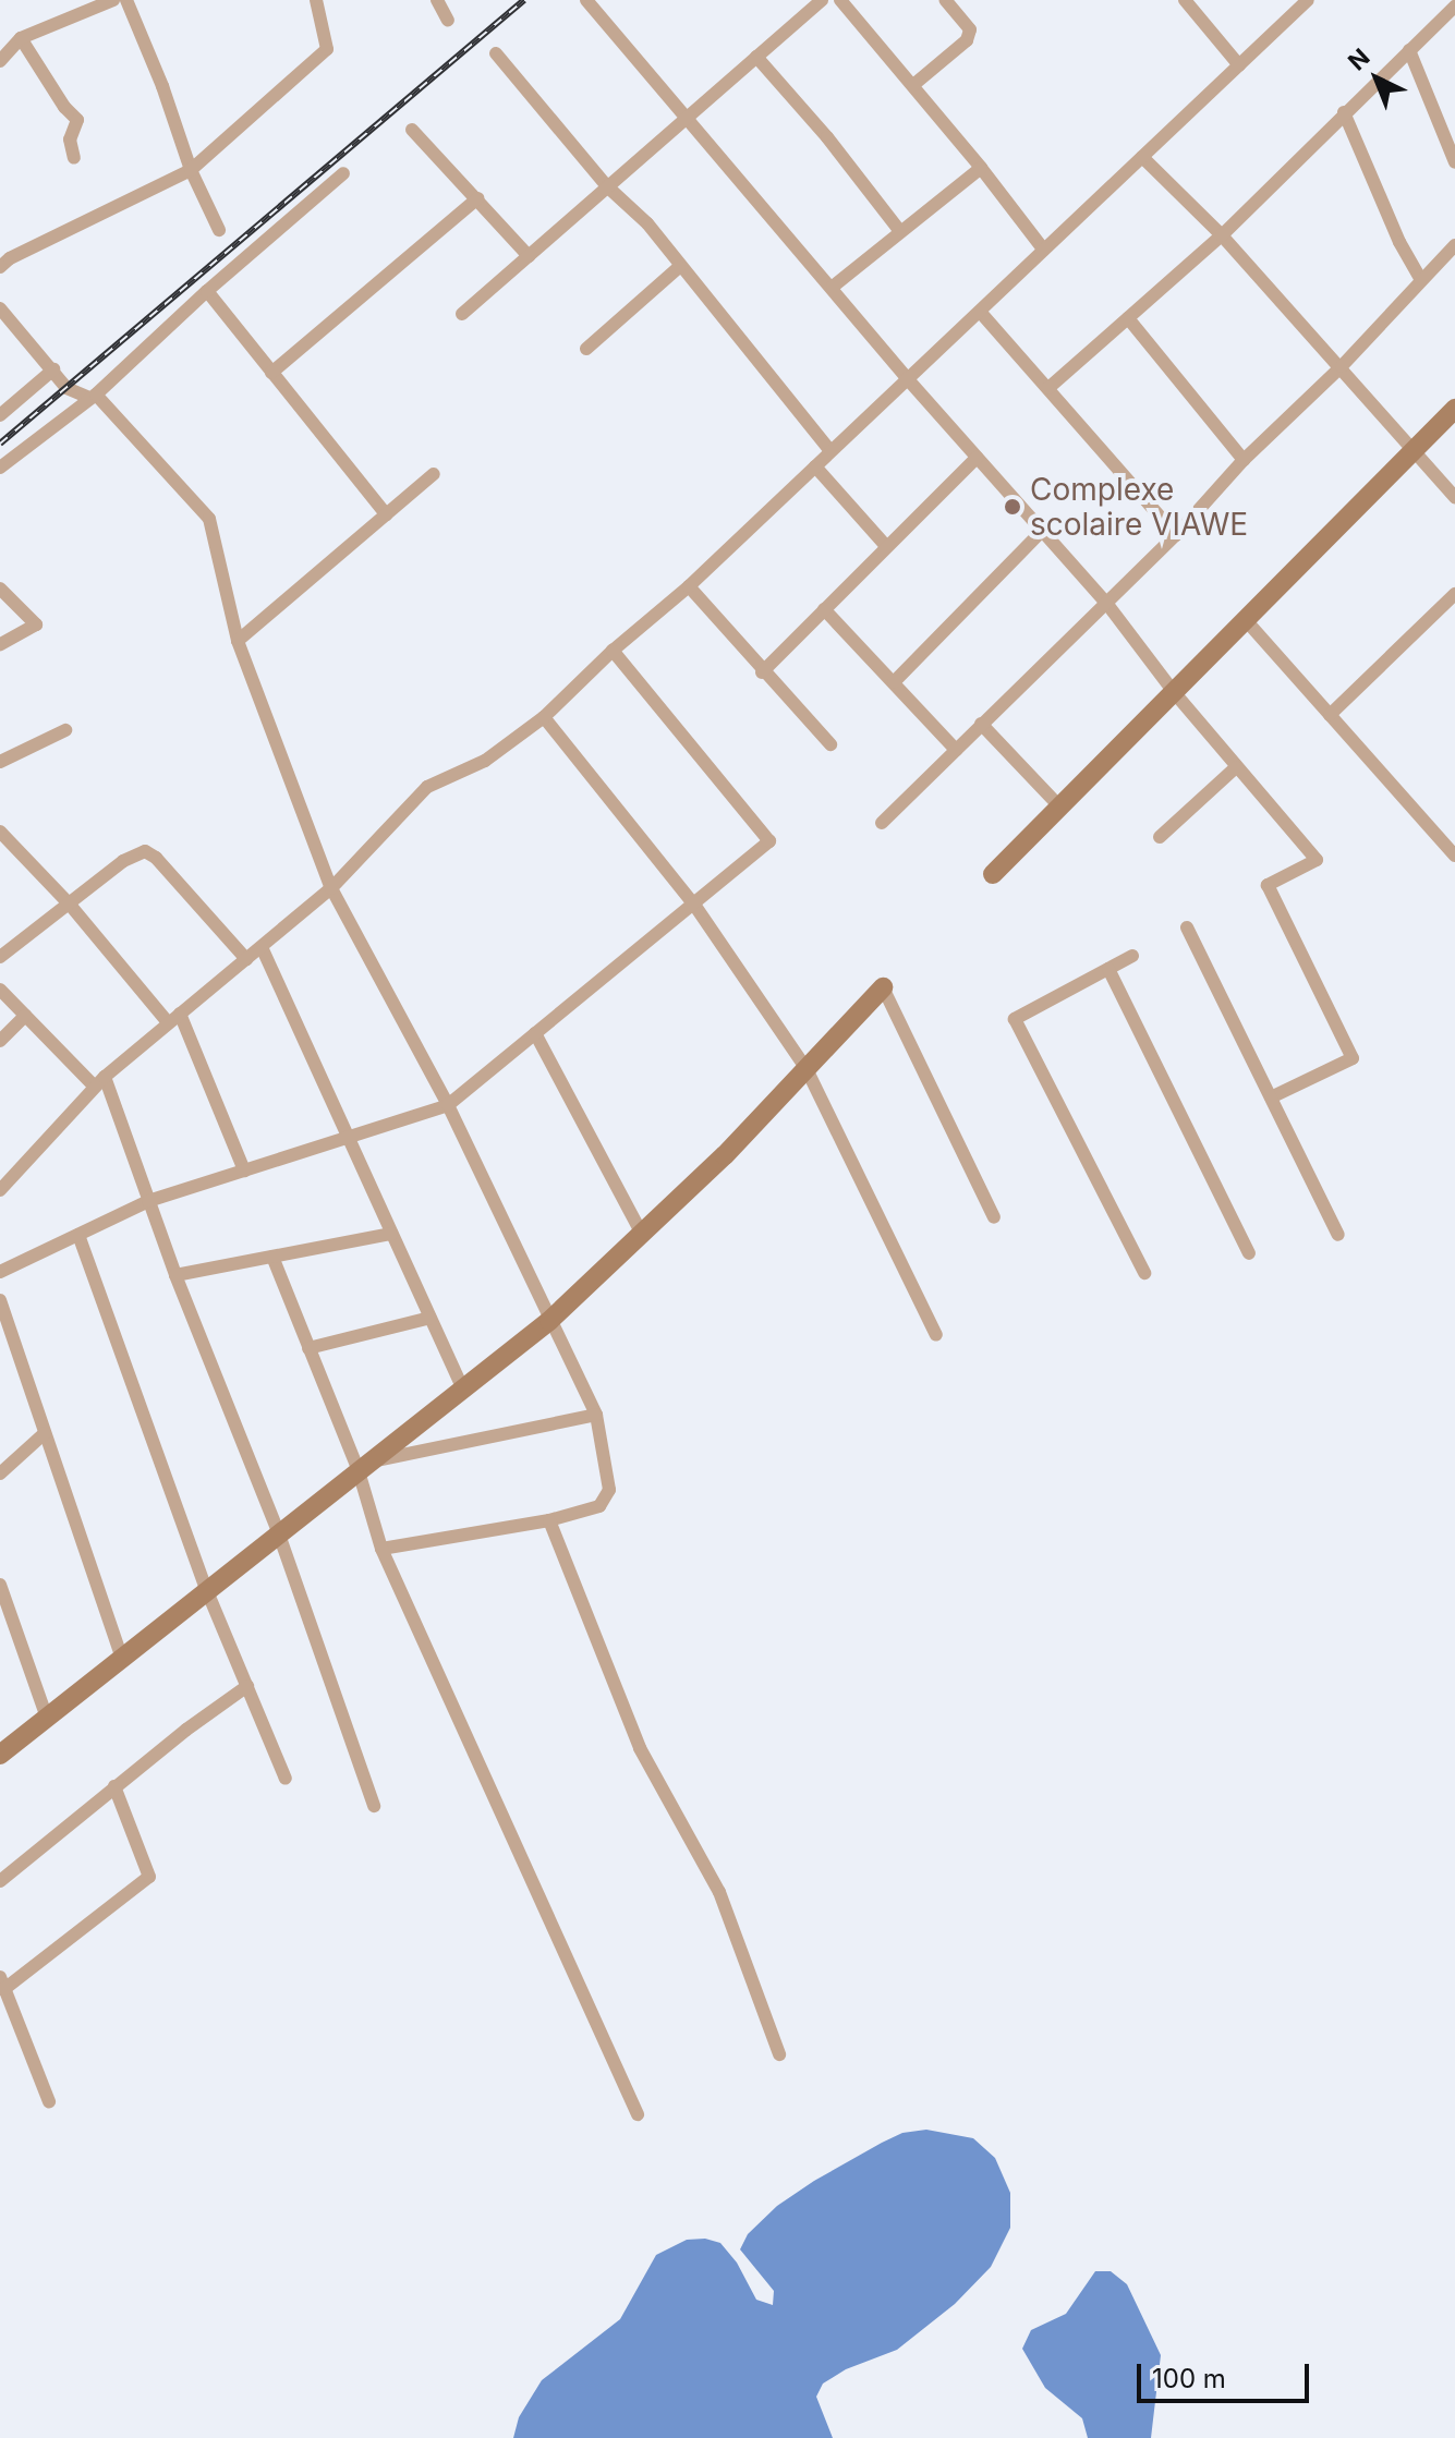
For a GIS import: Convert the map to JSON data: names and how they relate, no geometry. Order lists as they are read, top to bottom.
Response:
{
  "places": ["Complexe scolaire VIAWE"],
  "scale_bar": "100 m",
  "north": "top left"
}
